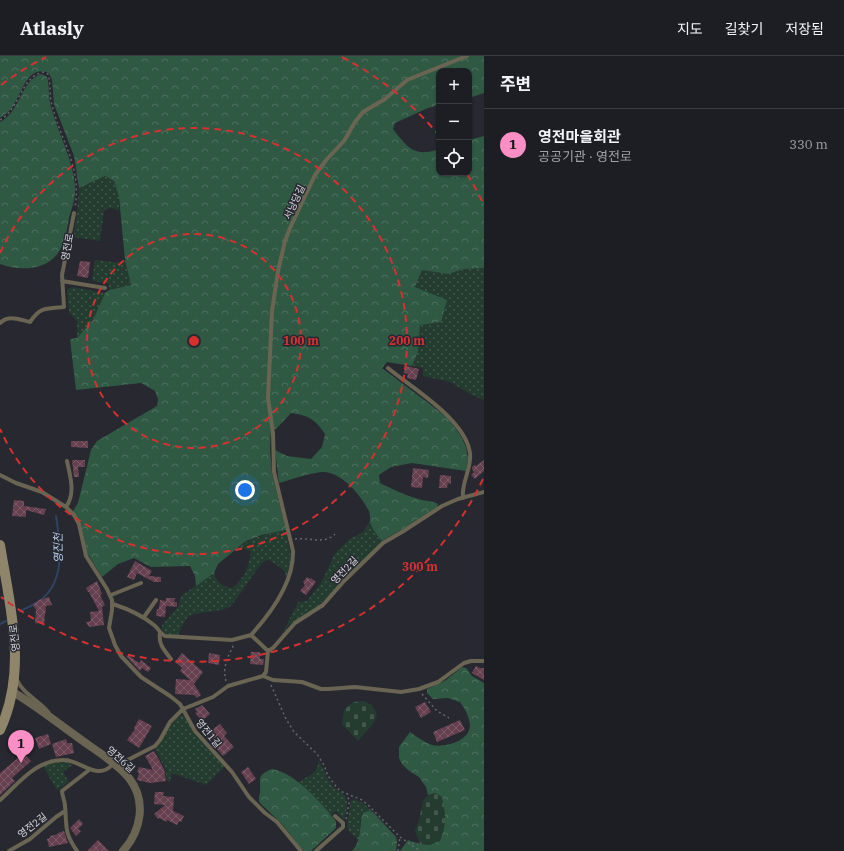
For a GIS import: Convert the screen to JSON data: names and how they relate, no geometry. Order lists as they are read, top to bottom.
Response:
{
  "streets": {
    "street": ["영전로", "영전6길"],
    "lane": ["서낭당길", "영전2길", "영전1길"]
  },
  "crossings": [
    ["영전로", "영전6길"]
  ],
  "water": ["영진천"],
  "page": {
    "header": "Atlasly",
    "nav": ["지도", "길찾기", "저장됨"],
    "heading": "주변",
    "map_buttons": ["+", "−"],
    "list": [
      {
        "mark": "1",
        "name": "영전마을회관",
        "note": "공공기관 · 영전로",
        "value": "330 m"
      }
    ],
    "pins": "1"
  },
  "rings": ["100 m", "200 m", "300 m"]
}
